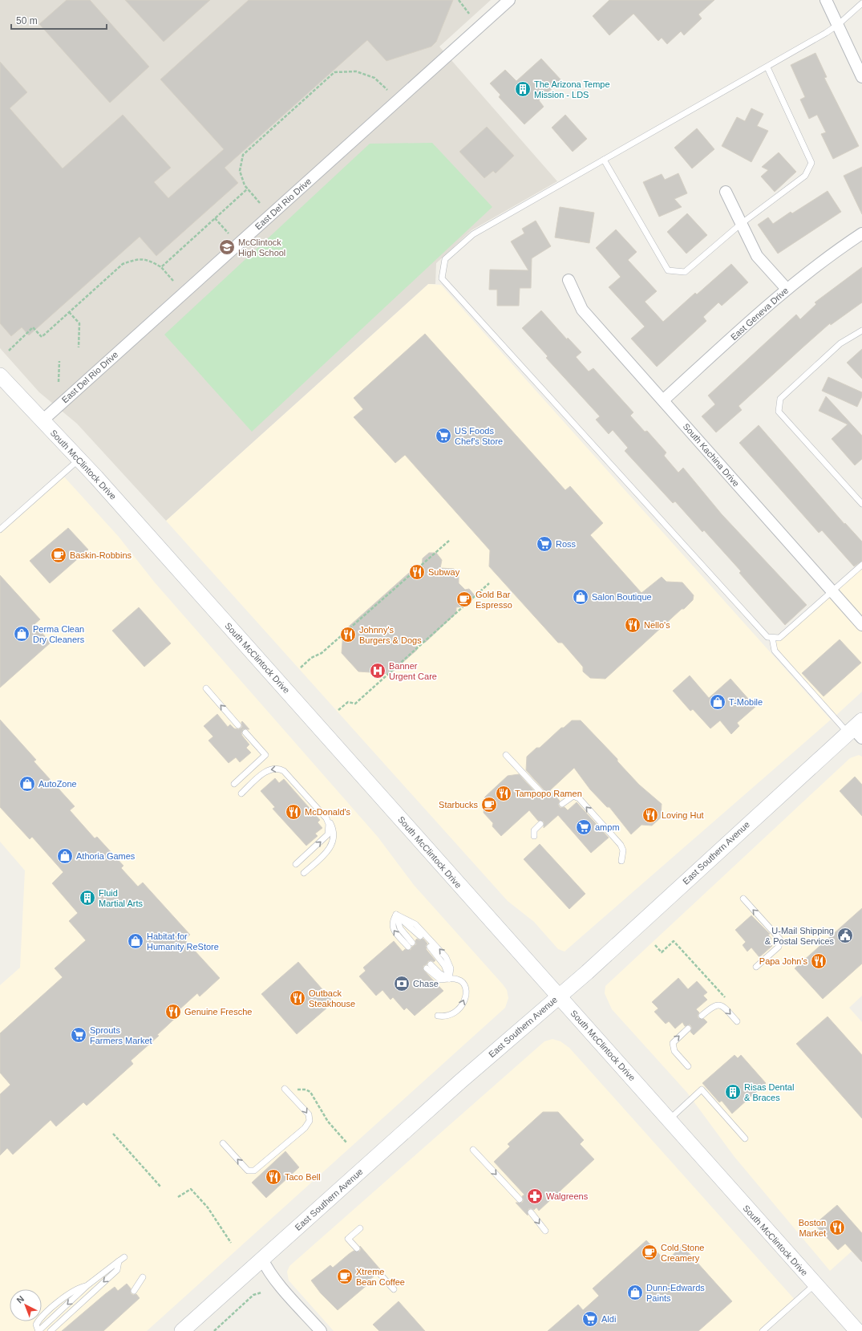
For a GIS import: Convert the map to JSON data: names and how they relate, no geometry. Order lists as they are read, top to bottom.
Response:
{
  "streets": {
    "main road": ["South McClintock Drive", "East Southern Avenue"],
    "street": ["East Del Rio Drive", "East Geneva Drive", "South Kachina Drive"]
  },
  "crossings": [
    ["East Del Rio Drive", "South McClintock Drive"],
    ["East Geneva Drive", "South Kachina Drive"],
    ["South McClintock Drive", "East Southern Avenue"]
  ],
  "places": {
    "building": ["The Arizona Tempe Mission - LDS", "Fluid Martial Arts", "Risas Dental & Braces"],
    "school or university": ["McClintock High School"],
    "supermarket": [
      "US Foods Chef's Store",
      "Ross",
      "ampm",
      "Sprouts Farmers Market",
      "Aldi"
    ],
    "cafe": [
      "Baskin-Robbins",
      "Gold Bar Espresso",
      "Starbucks",
      "Cold Stone Creamery",
      "Xtreme Bean Coffee"
    ],
    "restaurant": [
      "Subway",
      "Nello's",
      "Johnny's Burgers & Dogs",
      "Tampopo Ramen",
      "McDonald's",
      "Loving Hut",
      "Papa John's",
      "Outback Steakhouse",
      "Genuine Fresche",
      "Taco Bell",
      "Boston Market"
    ],
    "shop": [
      "Salon Boutique",
      "Perma Clean Dry Cleaners",
      "T-Mobile",
      "AutoZone",
      "Athoria Games",
      "Habitat for Humanity ReStore",
      "Dunn-Edwards Paints"
    ],
    "hospital": ["Banner Urgent Care"],
    "public building": ["U-Mail Shipping & Postal Services"],
    "bank": ["Chase"],
    "pharmacy": ["Walgreens"]
  },
  "scale_bar": "50 m",
  "north": "top left"
}
